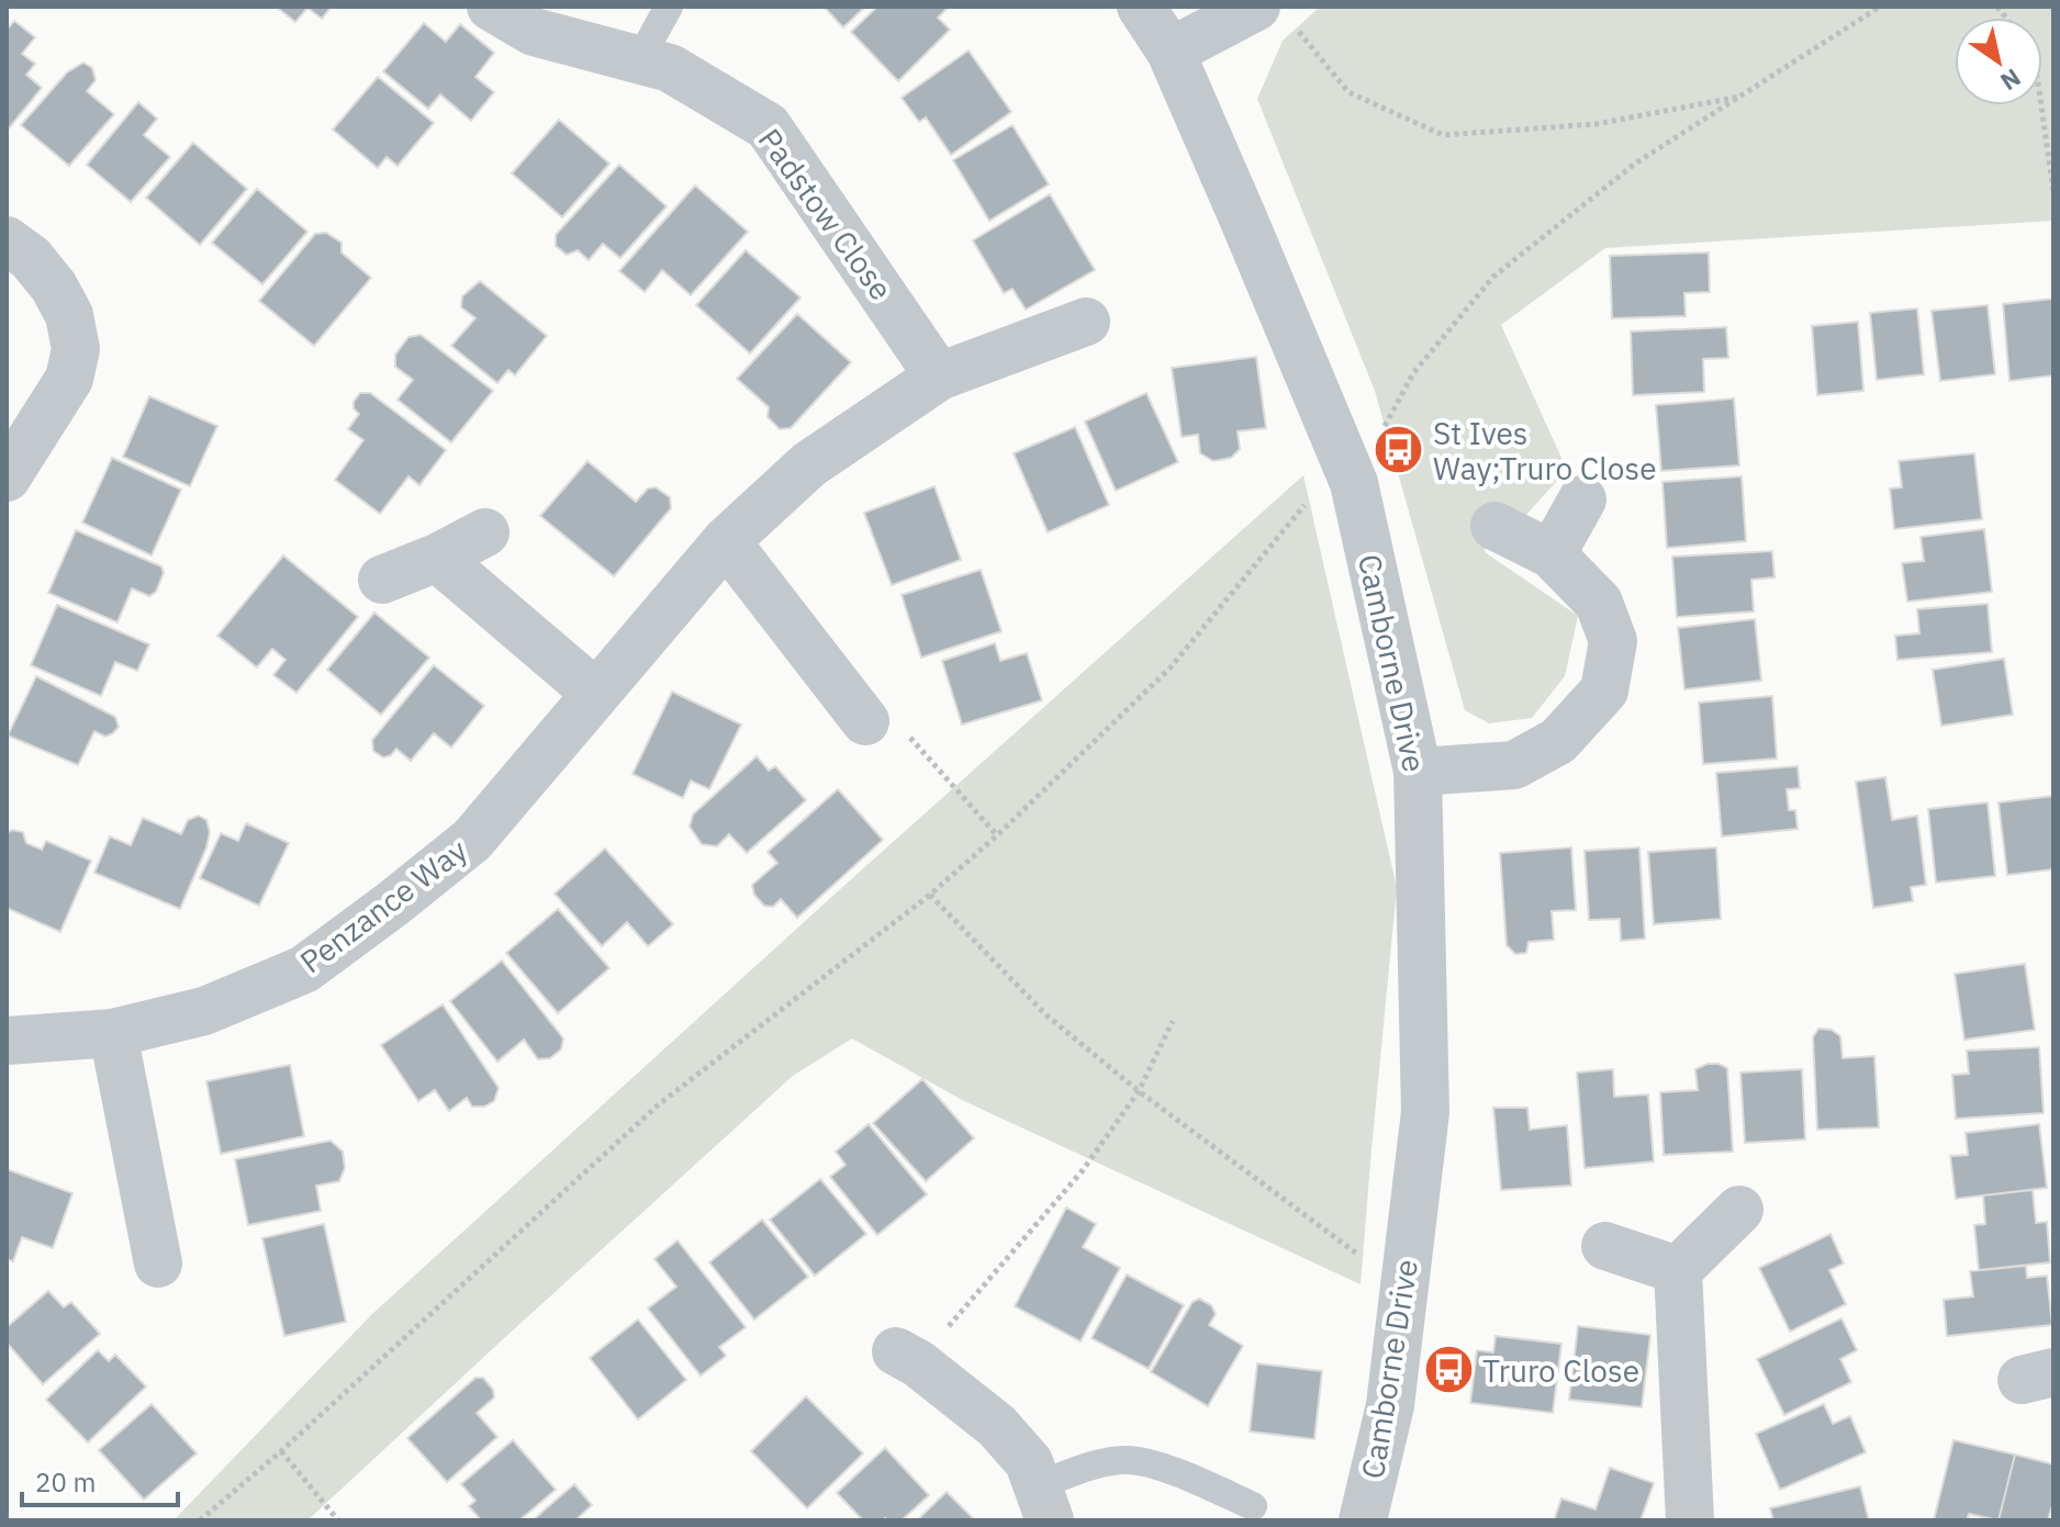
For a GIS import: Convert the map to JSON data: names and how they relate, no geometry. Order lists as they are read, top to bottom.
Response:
{
  "streets": {
    "street": ["Padstow Close", "Camborne Drive", "Penzance Way"]
  },
  "crossings": [
    ["Padstow Close", "Penzance Way"]
  ],
  "places": {
    "bus stop": ["St Ives Way;Truro Close", "Truro Close"]
  },
  "scale_bar": "20 m",
  "north": "bottom right"
}
